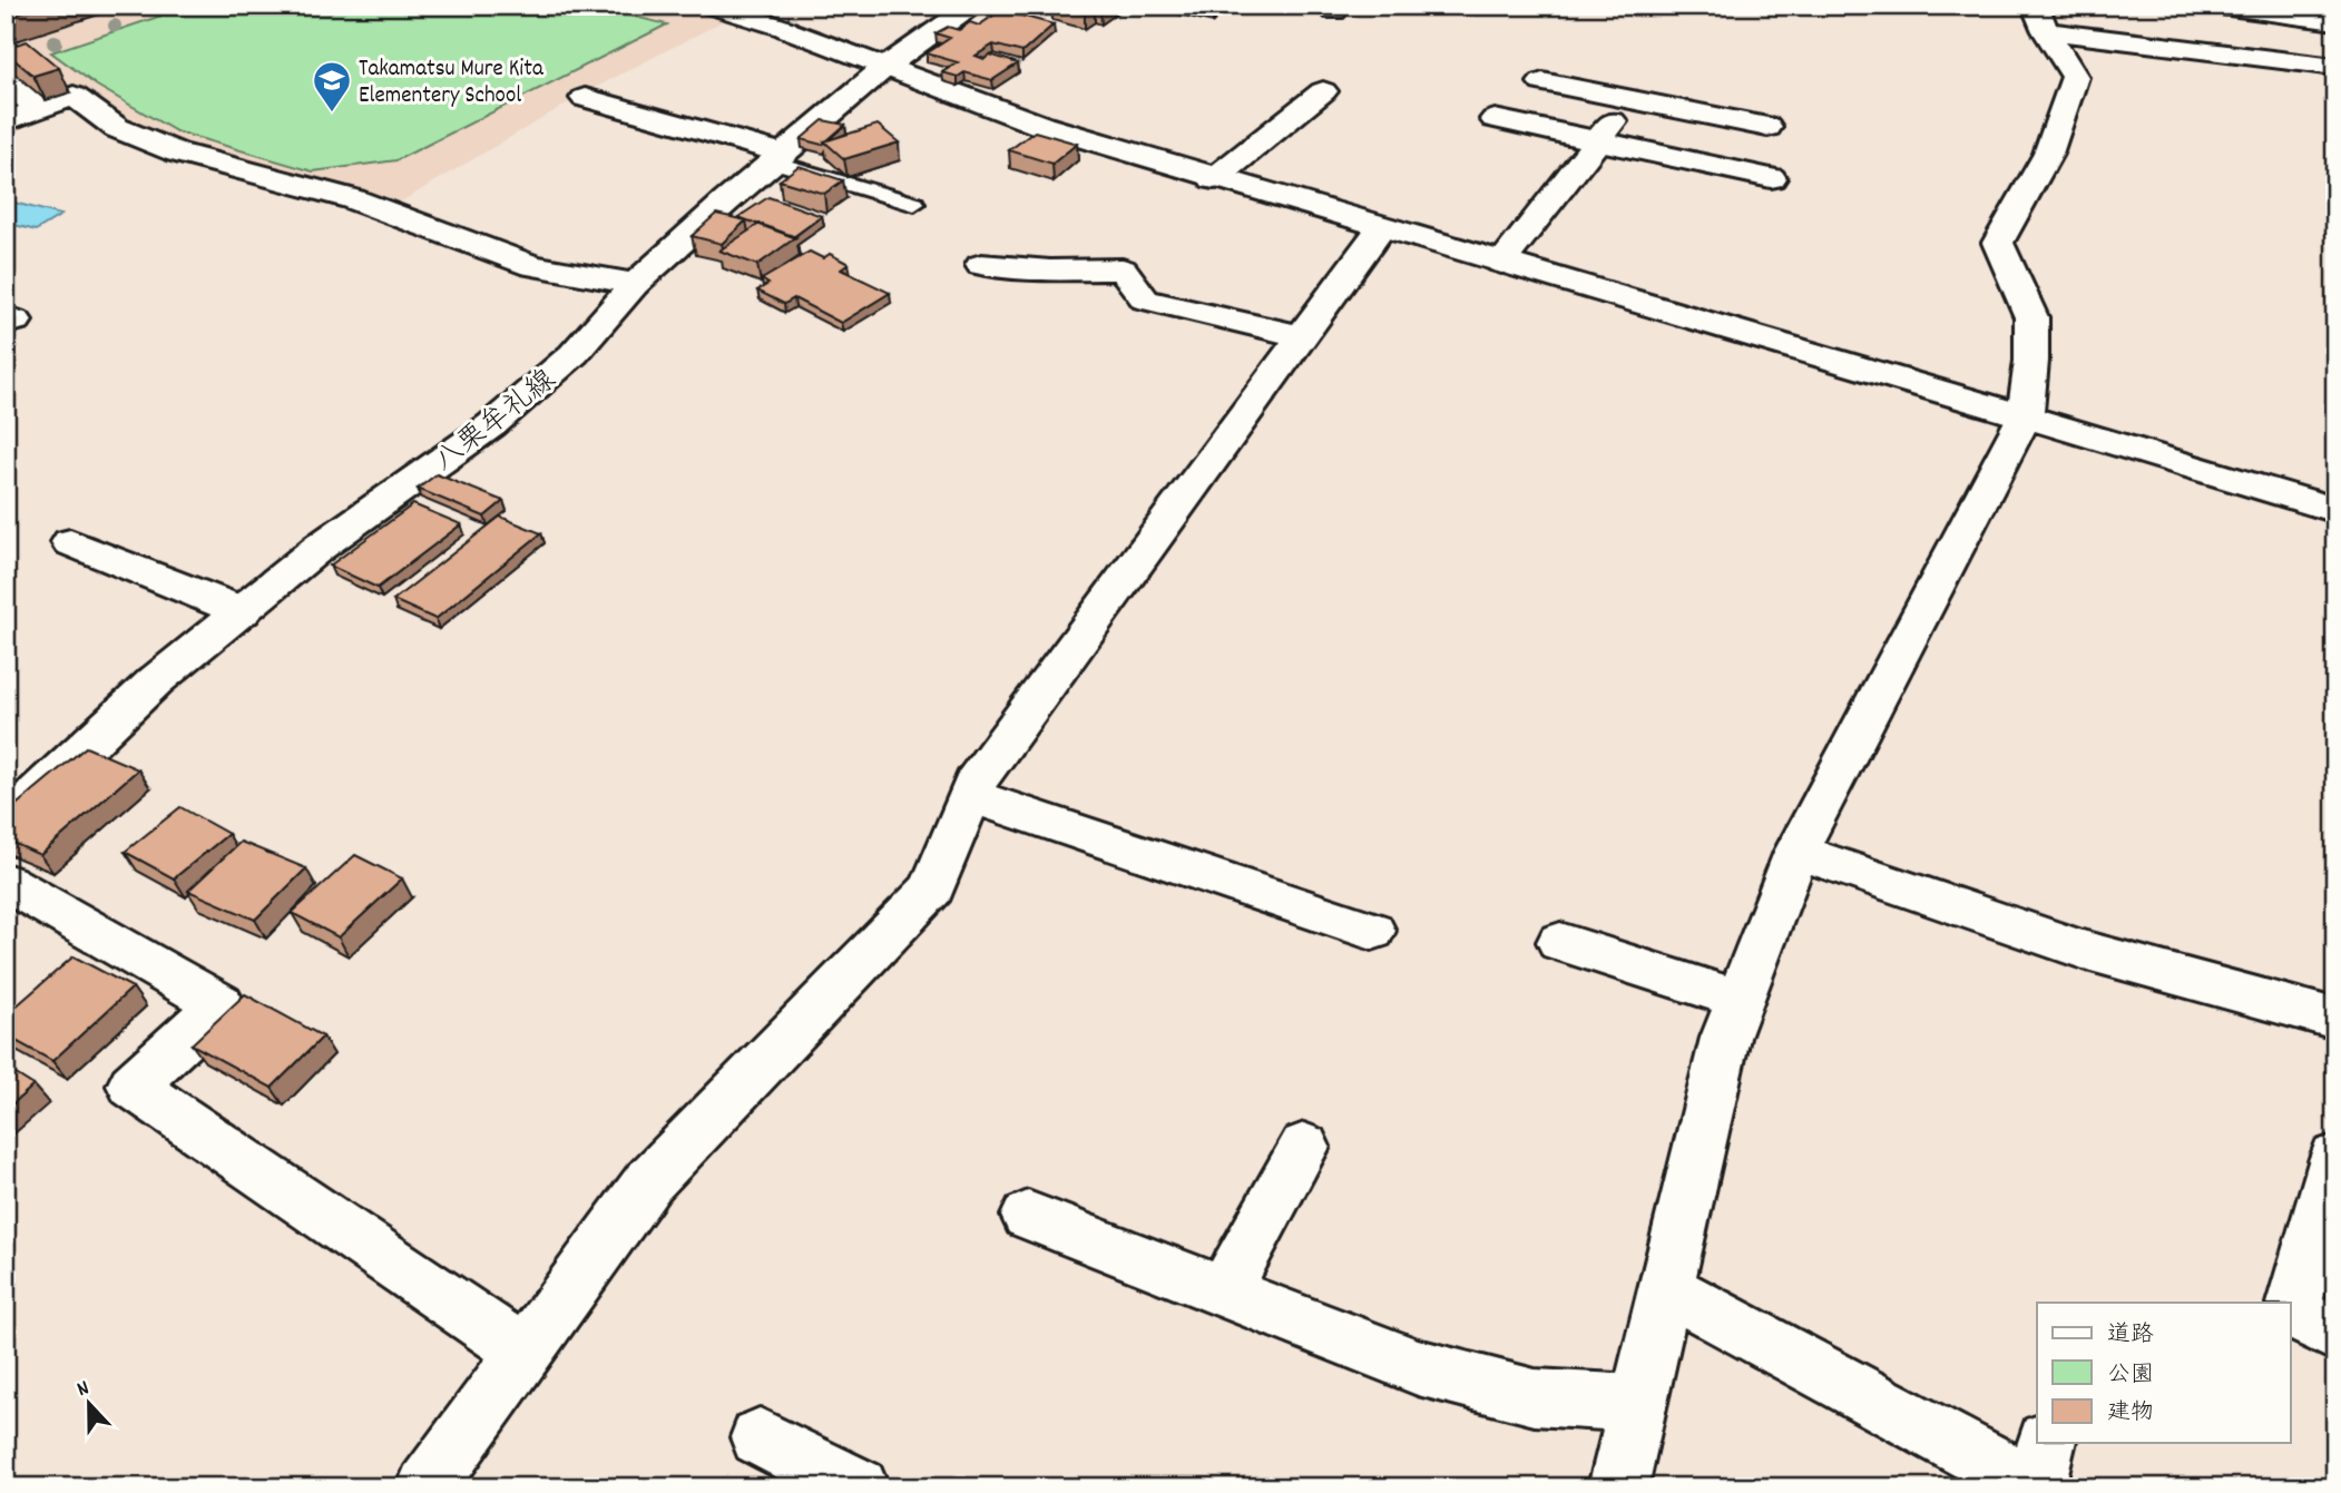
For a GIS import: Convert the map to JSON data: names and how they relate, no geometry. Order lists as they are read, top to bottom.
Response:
{
  "streets": {
    "street": ["八栗牟礼線"]
  },
  "places": {
    "school or university": ["Takamatsu Mure Kita Elementery School"]
  },
  "legend": ["道路", "公園", "建物"],
  "north": "top"
}
